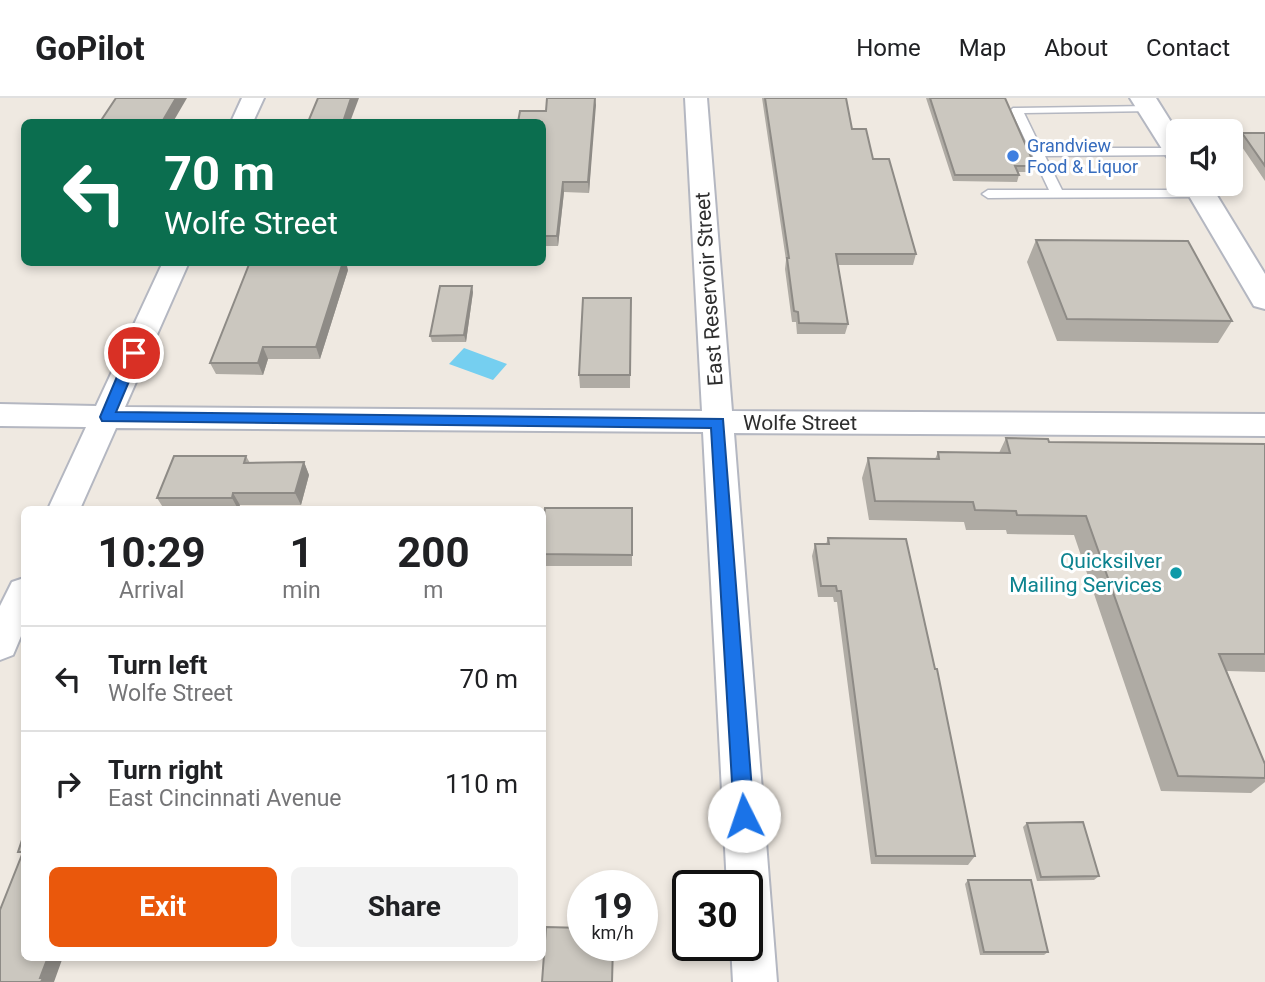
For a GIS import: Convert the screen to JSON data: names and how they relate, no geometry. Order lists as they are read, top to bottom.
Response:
{
  "streets": {
    "street": ["East Reservoir Street", "Wolfe Street"]
  },
  "crossings": [
    ["East Reservoir Street", "Wolfe Street"]
  ],
  "places": ["Grandview Food & Liquor", "Quicksilver Mailing Services"],
  "page": {
    "header": "GoPilot",
    "nav": [
      "Home",
      "Map",
      "About",
      "Contact"
    ],
    "turn": ["70 m", "Wolfe Street"],
    "eta": [
      "10:29",
      "Arrival",
      "1",
      "min",
      "200",
      "m"
    ],
    "list": [
      {
        "name": "Turn left",
        "note": "Wolfe Street",
        "value": "70 m"
      },
      {
        "name": "Turn right",
        "note": "East Cincinnati Avenue",
        "value": "110 m"
      }
    ],
    "buttons": ["Exit", "Share"],
    "speed": "19 km/h",
    "limit": "30"
  }
}
